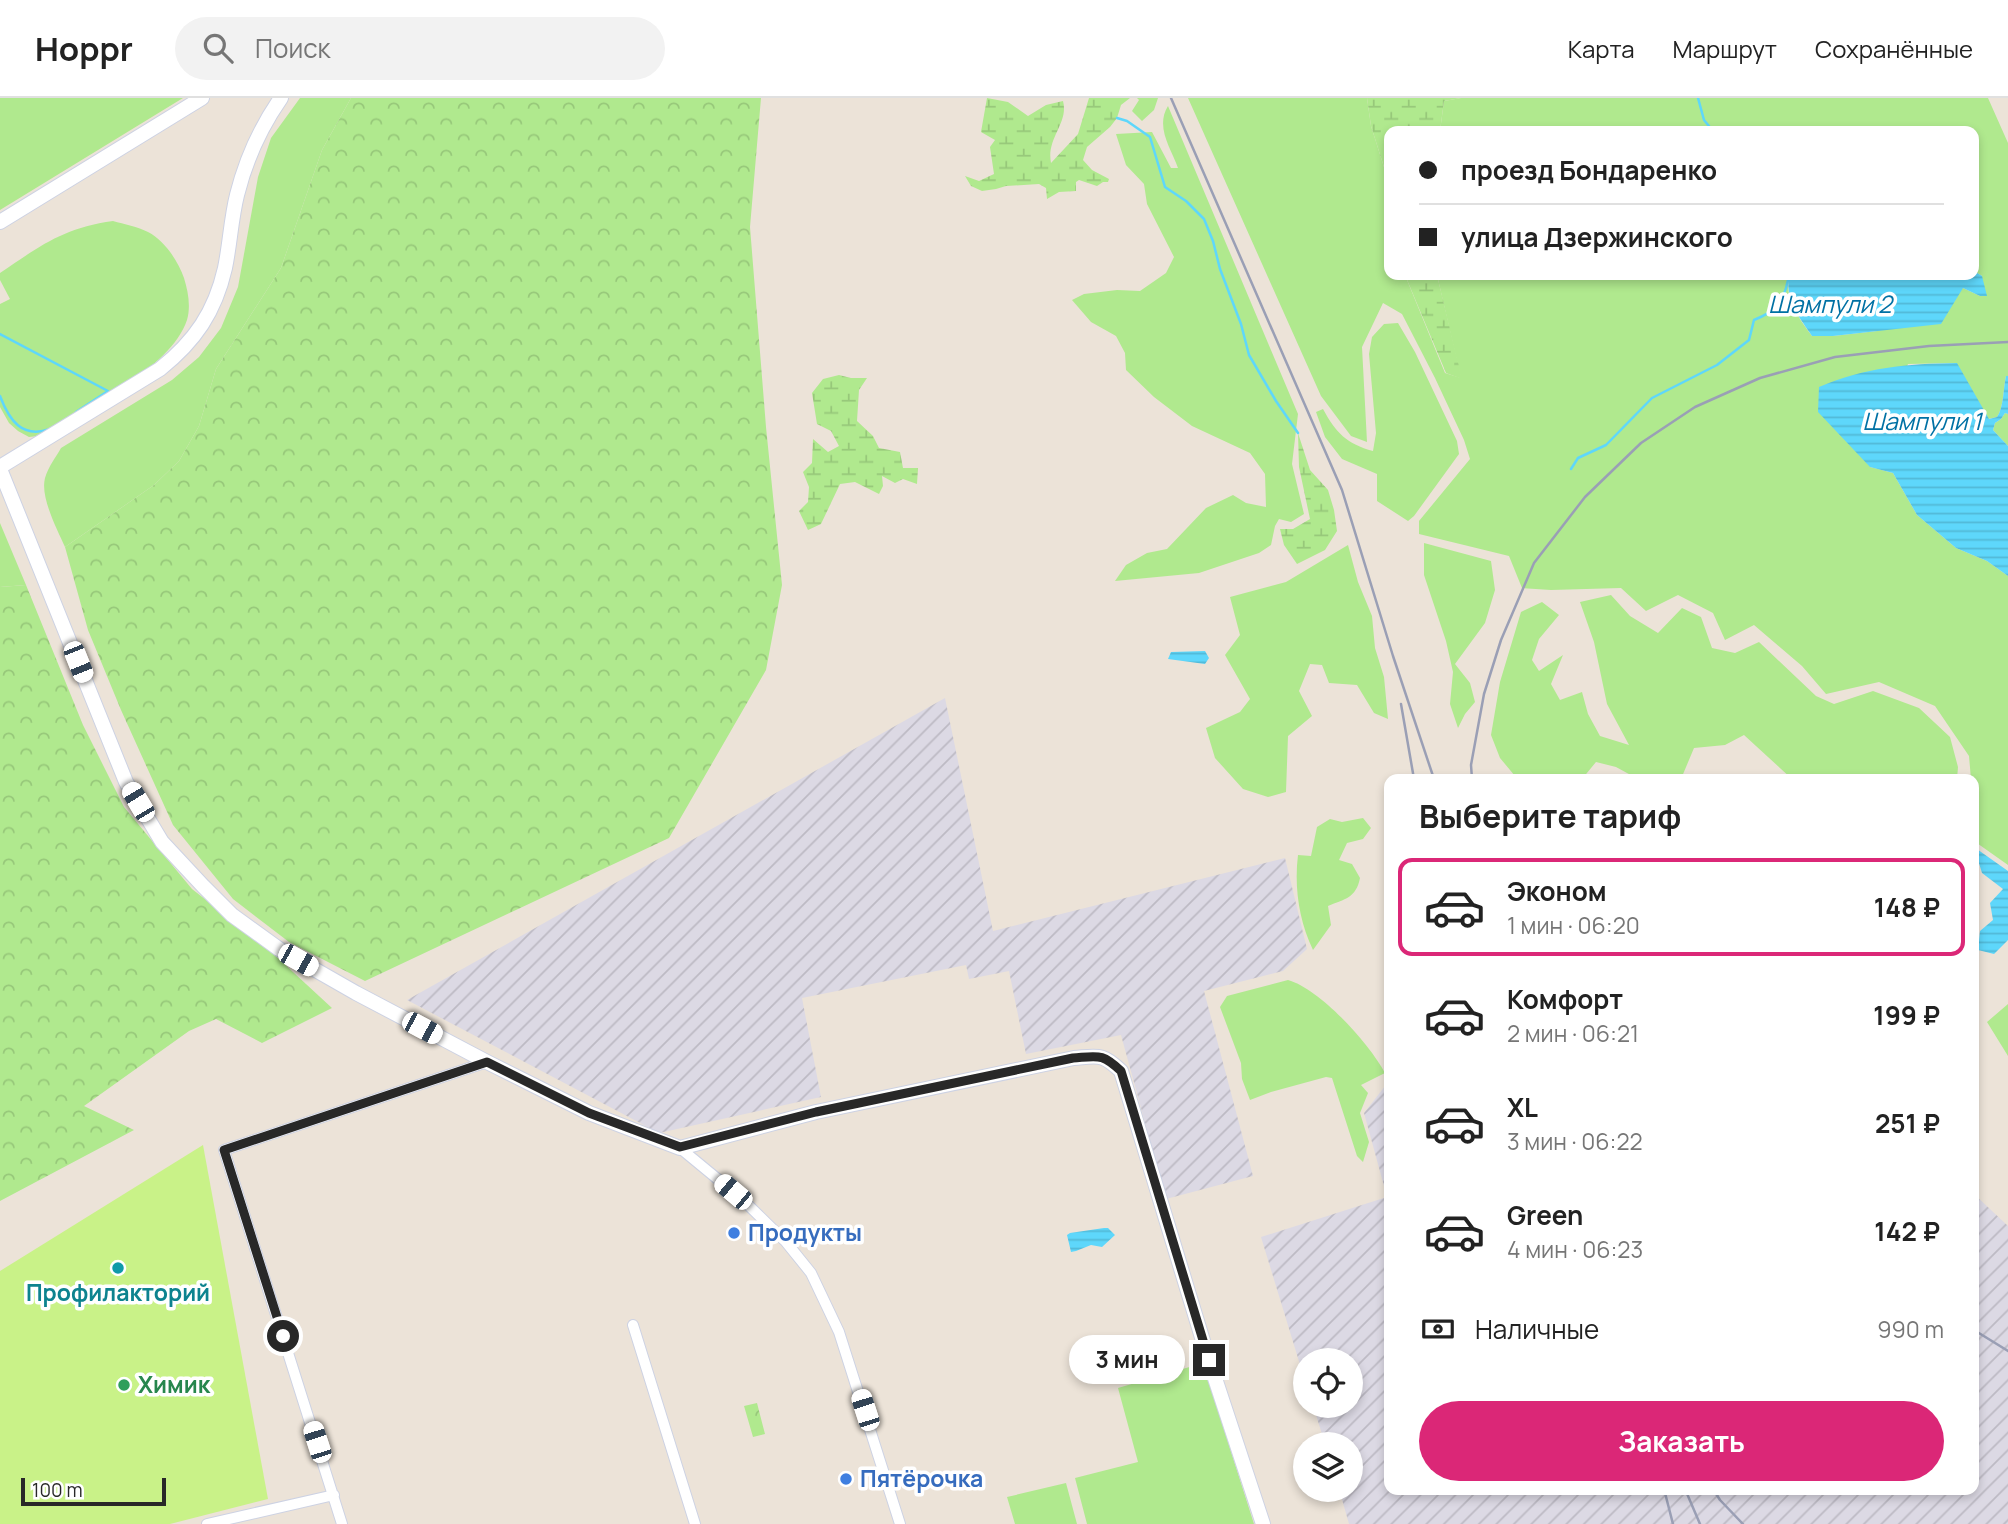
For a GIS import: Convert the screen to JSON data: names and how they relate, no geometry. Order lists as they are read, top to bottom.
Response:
{
  "water": ["Шампули 2", "Шампули 1"],
  "places": [
    "Продукты",
    "Профилакторий",
    "Химик",
    "Пятёрочка"
  ],
  "scale_bar": "100 m",
  "page": {
    "header": "Hoppr",
    "search": "Поиск",
    "nav": ["Карта", "Маршрут", "Сохранённые"],
    "banner": ["проезд Бондаренко", "улица Дзержинского"],
    "heading": "Выберите тариф",
    "list": [
      {
        "name": "Эконом",
        "note": "1 мин · 06:20",
        "value": "148 ₽"
      },
      {
        "name": "Комфорт",
        "note": "2 мин · 06:21",
        "value": "199 ₽"
      },
      {
        "name": "XL",
        "note": "3 мин · 06:22",
        "value": "251 ₽"
      },
      {
        "name": "Green",
        "note": "4 мин · 06:23",
        "value": "142 ₽"
      }
    ],
    "pay": ["Наличные", "990 m"],
    "bubble": "3 мин",
    "buttons": "Заказать",
    "scale": "100 m"
  }
}
